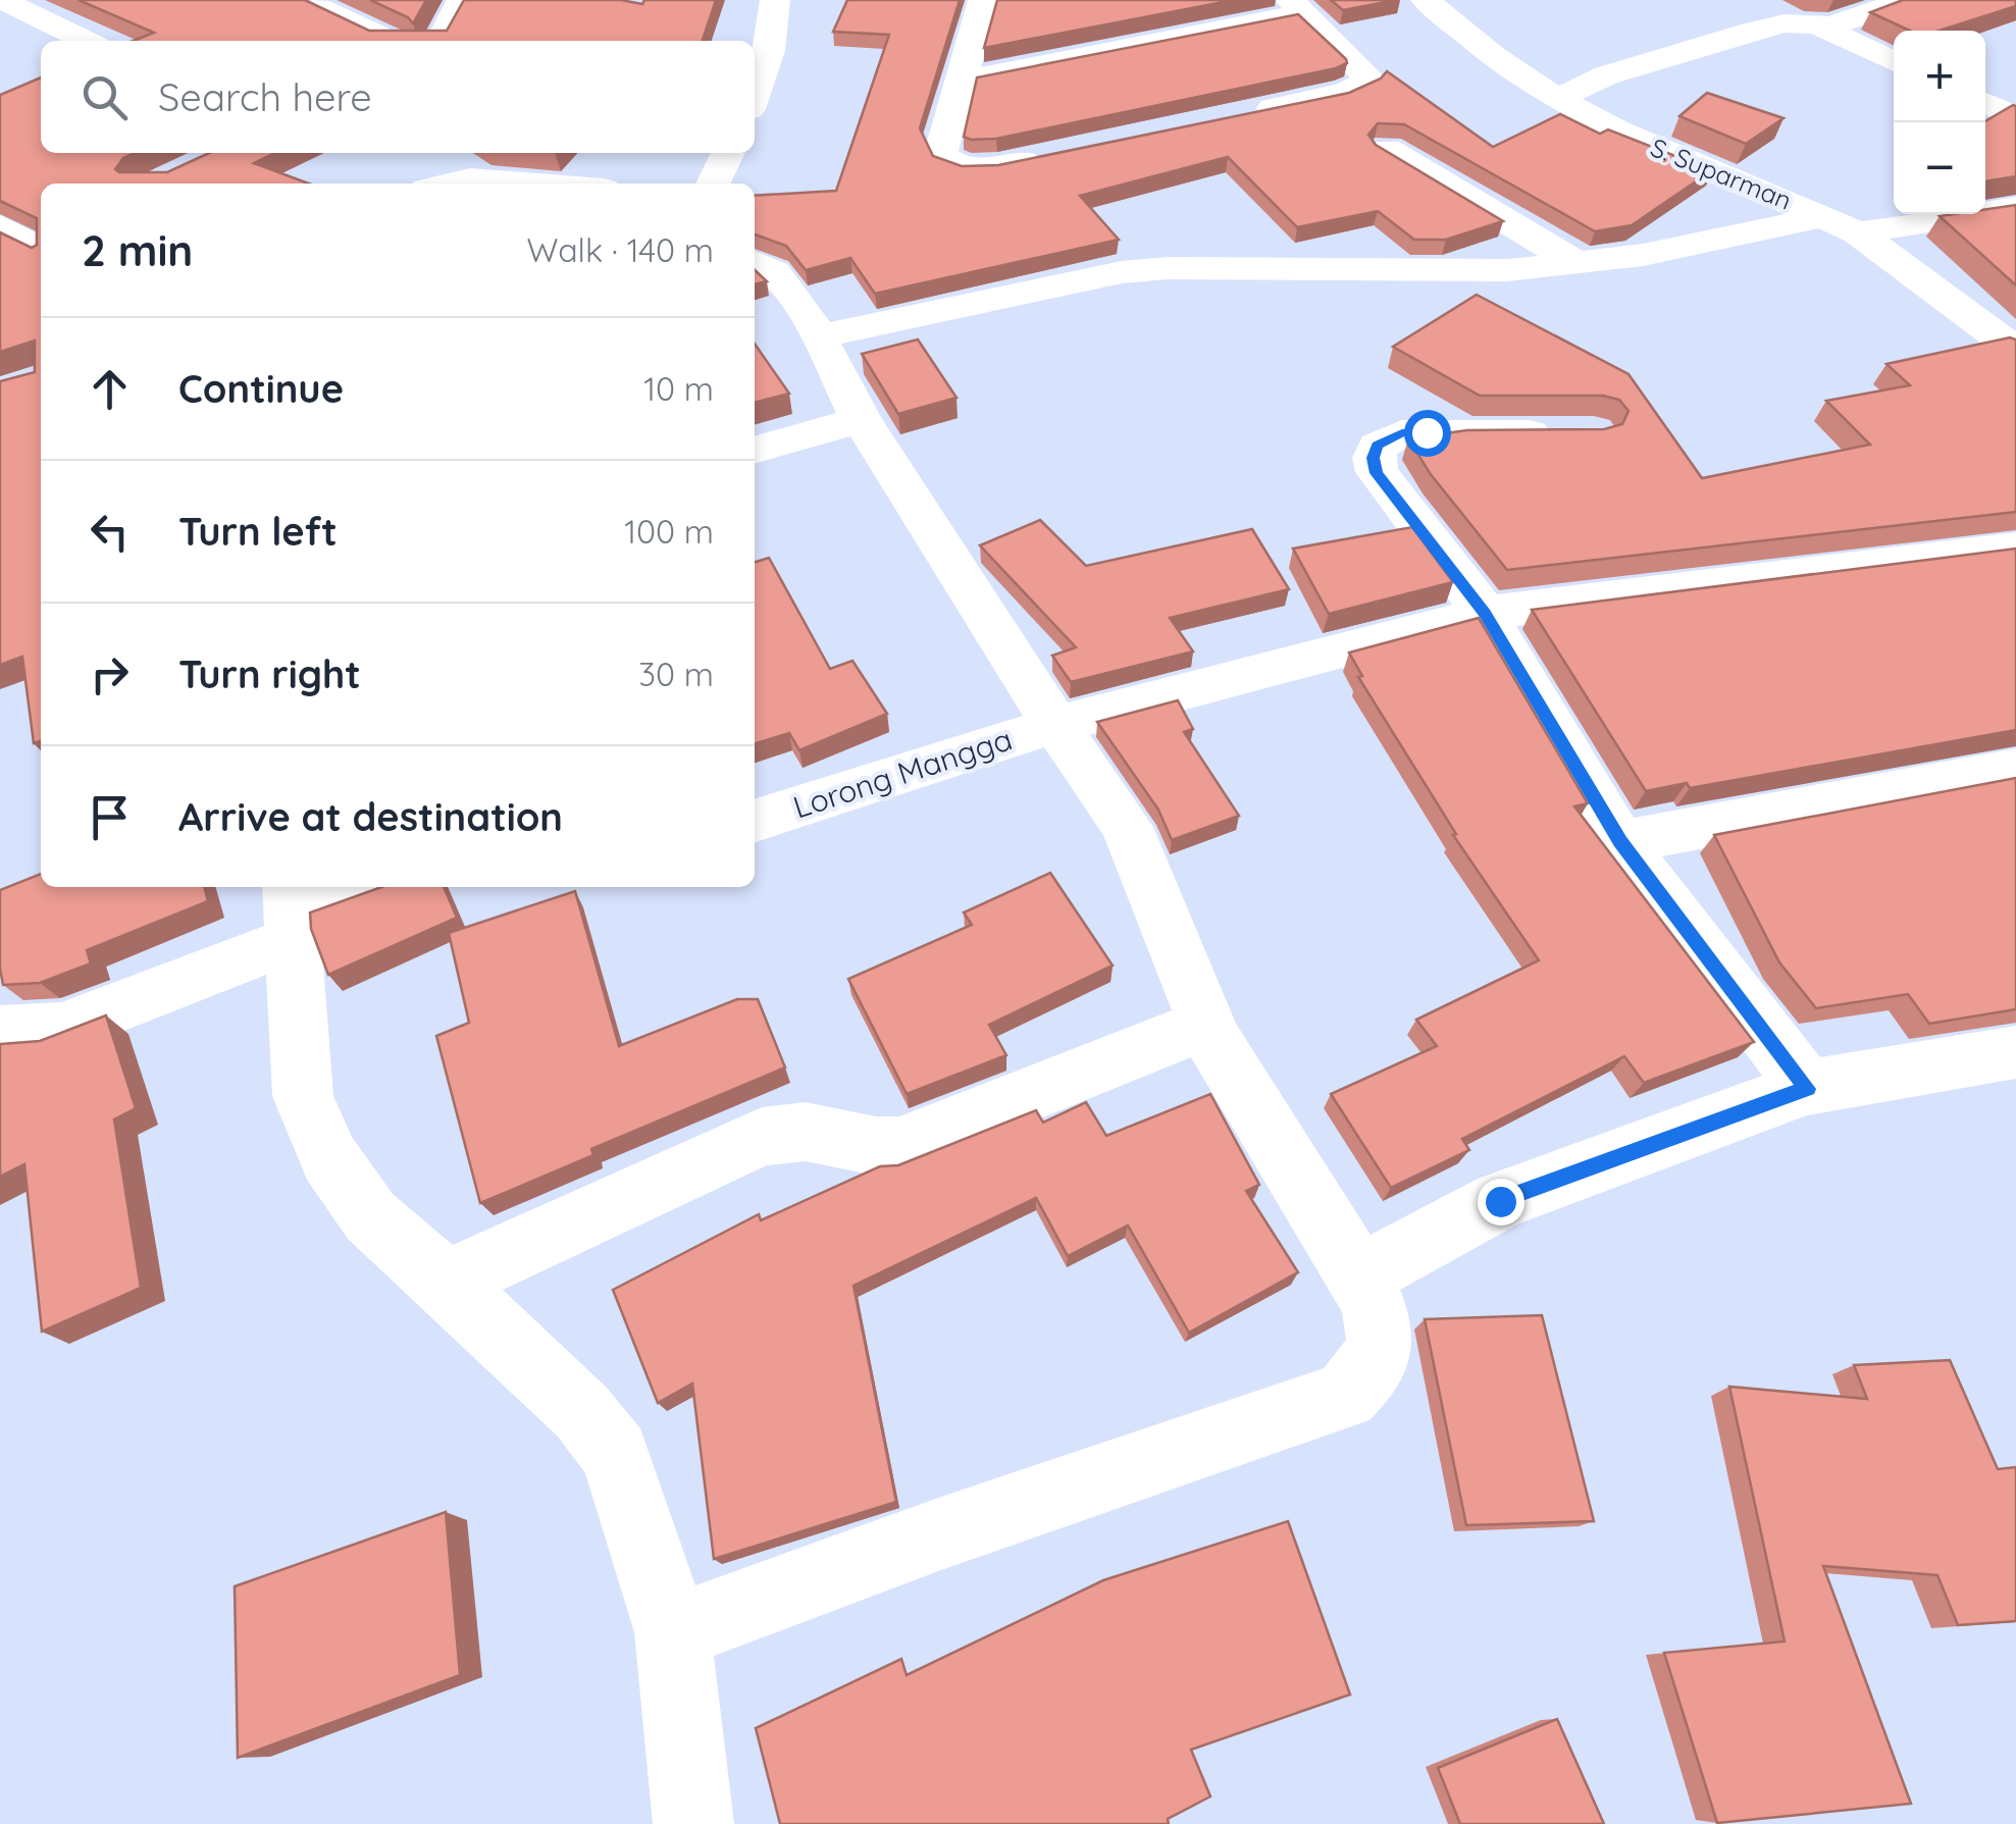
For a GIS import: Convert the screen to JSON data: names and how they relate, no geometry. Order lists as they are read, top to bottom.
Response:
{
  "streets": {
    "street": ["S. Suparman", "Lorong Mangga"]
  },
  "page": {
    "map_buttons": ["+", "−"],
    "search": "Search here",
    "heading": ["2 min", "Walk · 140 m"],
    "list": [
      ["Continue", "10 m"],
      ["Turn left", "100 m"],
      ["Turn right", "30 m"],
      "Arrive at destination"
    ]
  }
}
